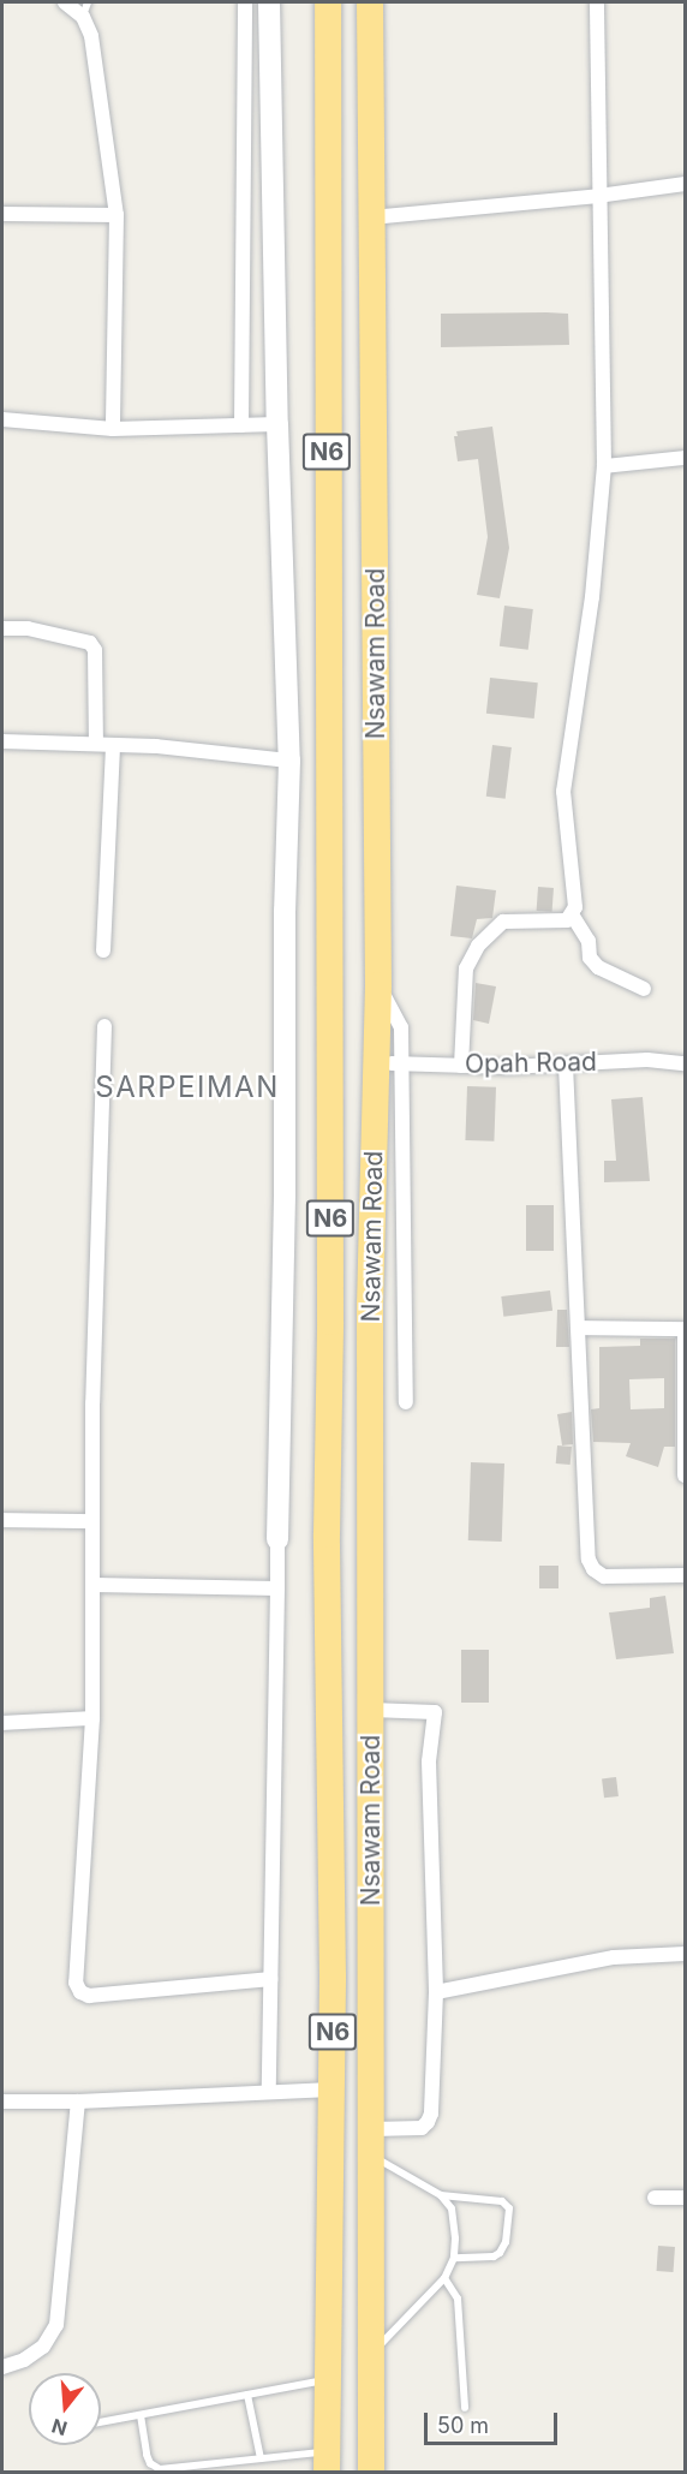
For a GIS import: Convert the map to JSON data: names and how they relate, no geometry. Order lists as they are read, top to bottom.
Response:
{
  "streets": {
    "highway": ["N6", "Nsawam Road"],
    "street": ["Opah Road"]
  },
  "crossings": [
    ["Nsawam Road", "Opah Road"]
  ],
  "districts": ["SARPEIMAN"],
  "scale_bar": "50 m",
  "north": "bottom"
}
